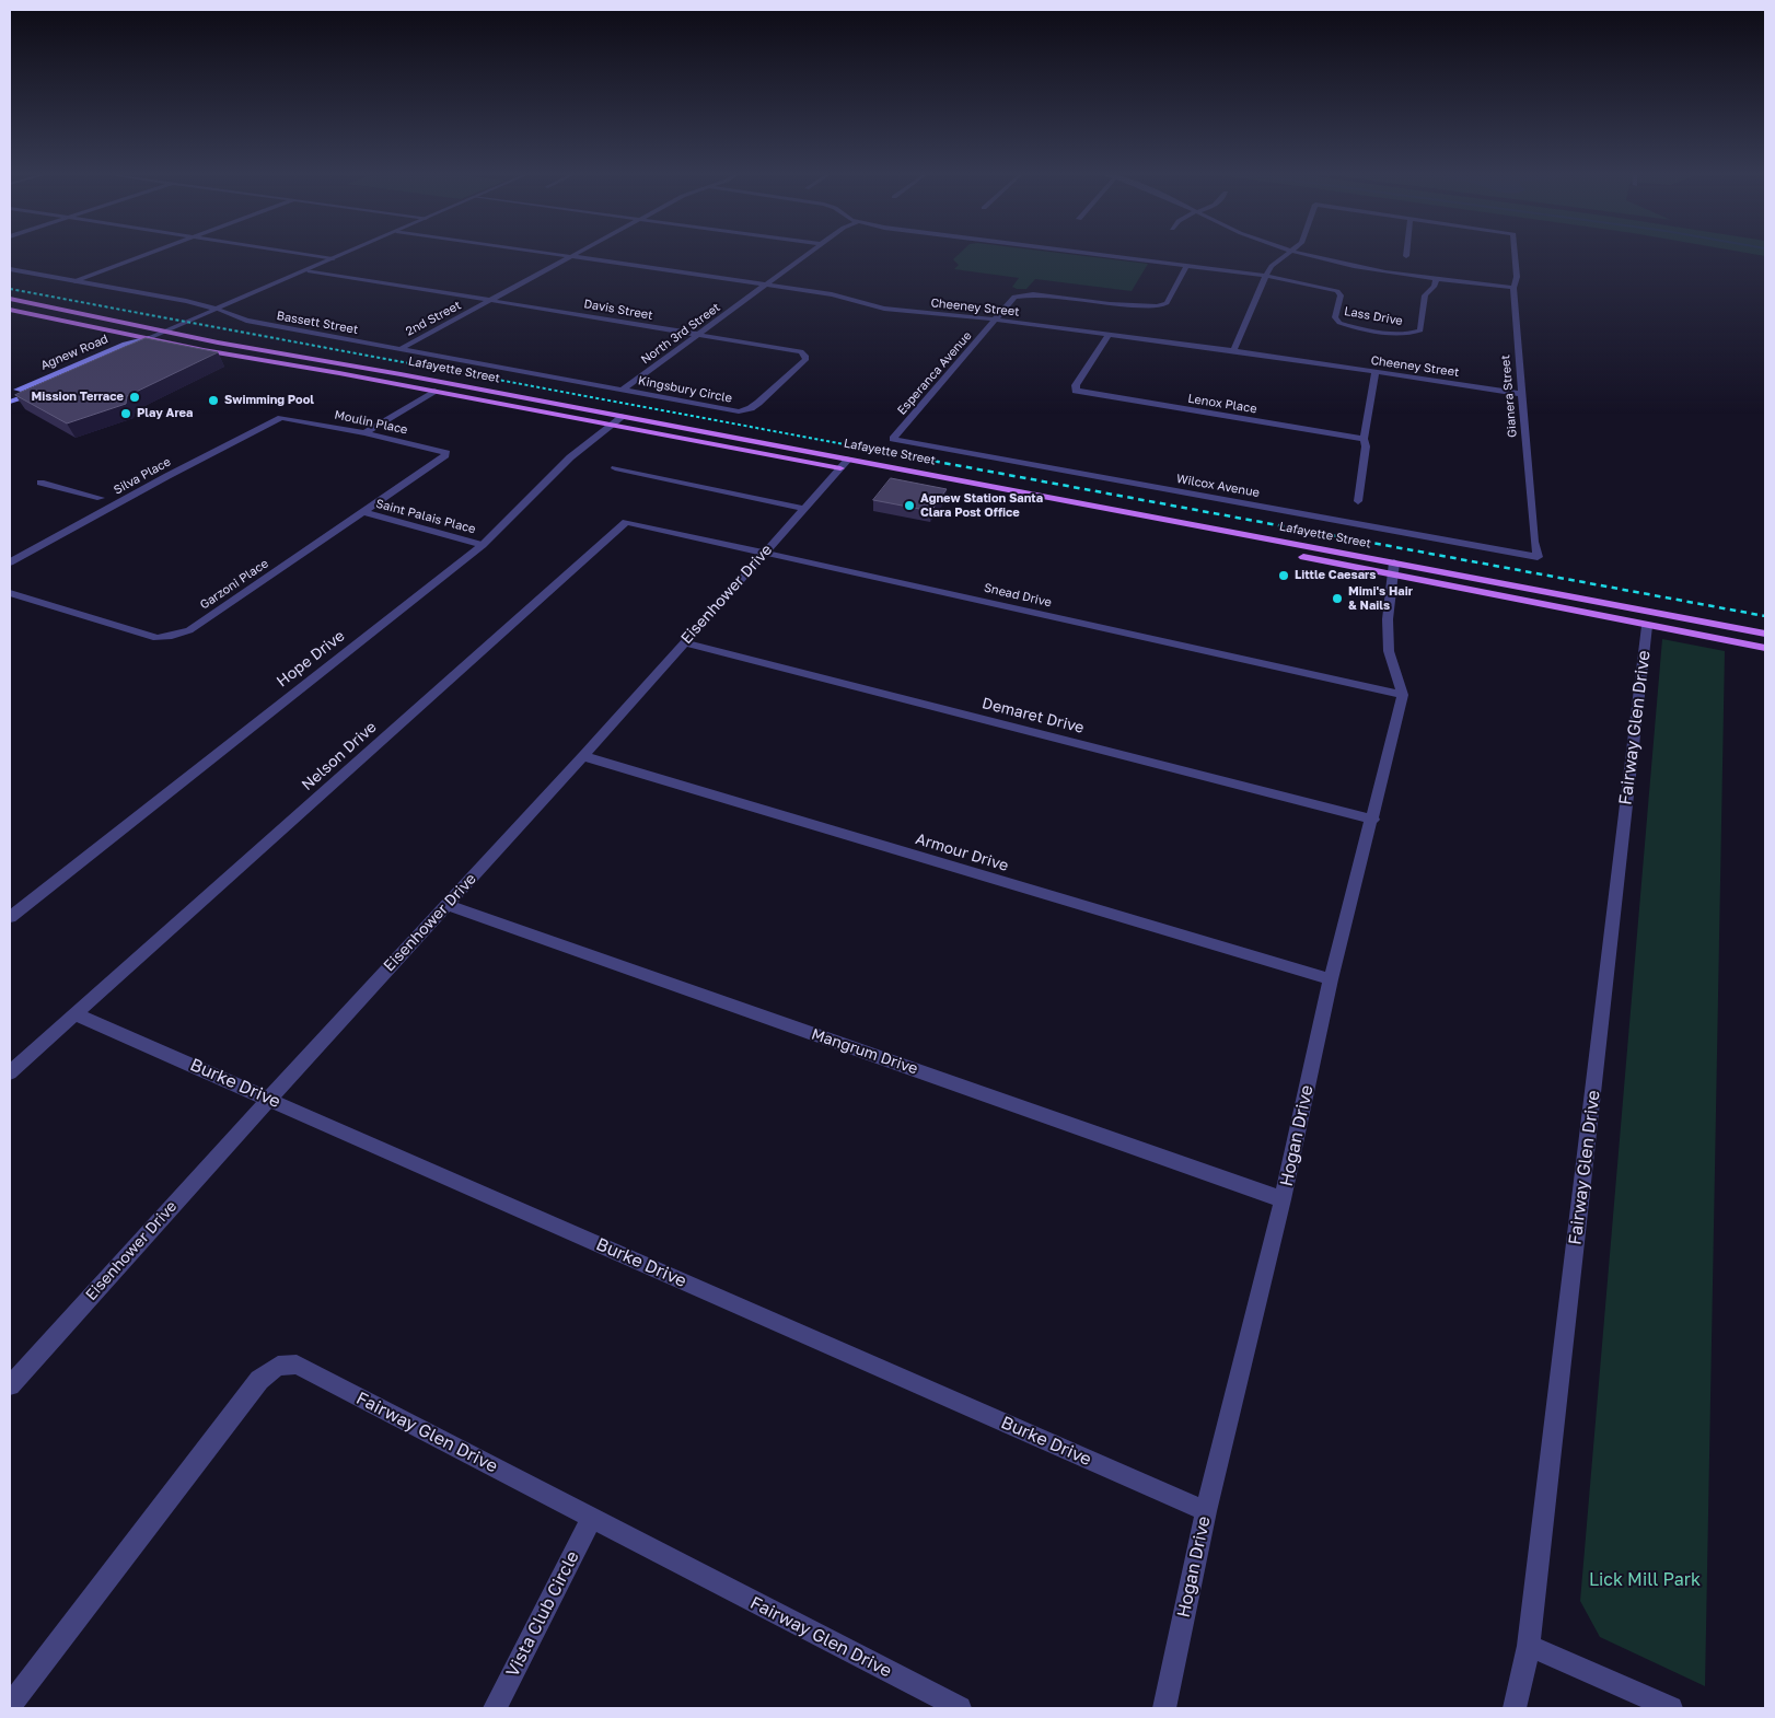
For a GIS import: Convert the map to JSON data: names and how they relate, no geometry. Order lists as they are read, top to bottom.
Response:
{
  "streets": {
    "main road": ["Agnew Road", "Lafayette Street"],
    "street": [
      "Cheeney Street",
      "Davis Street",
      "Lass Drive",
      "2nd Street",
      "Bassett Street",
      "North 3rd Street",
      "Esperanca Avenue",
      "Kingsbury Circle",
      "Gianera Street",
      "Lenox Place",
      "Moulin Place",
      "Silva Place",
      "Wilcox Avenue",
      "Saint Palais Place",
      "Garzoni Place",
      "Eisenhower Drive",
      "Snead Drive",
      "Hope Drive",
      "Demaret Drive",
      "Fairway Glen Drive",
      "Nelson Drive",
      "Armour Drive",
      "Mangrum Drive",
      "Burke Drive",
      "Hogan Drive",
      "Vista Club Circle"
    ]
  },
  "crossings": [
    ["Cheeney Street", "2nd Street"],
    ["Cheeney Street", "North 3rd Street"],
    ["Cheeney Street", "Esperanca Avenue"],
    ["Cheeney Street", "Gianera Street"],
    ["Cheeney Street", "Lenox Place"],
    ["Davis Street", "2nd Street"],
    ["Davis Street", "North 3rd Street"],
    ["Davis Street", "Agnew Road"],
    ["Davis Street", "Kingsbury Circle"],
    ["2nd Street", "Bassett Street"],
    ["Bassett Street", "North 3rd Street"],
    ["Bassett Street", "Agnew Road"],
    ["Bassett Street", "Kingsbury Circle"],
    ["North 3rd Street", "Kingsbury Circle"],
    ["Agnew Road", "Lafayette Street"],
    ["Lafayette Street", "Eisenhower Drive"],
    ["Lafayette Street", "Hope Drive"],
    ["Lafayette Street", "Fairway Glen Drive"],
    ["Esperanca Avenue", "Wilcox Avenue"],
    ["Gianera Street", "Wilcox Avenue"],
    ["Moulin Place", "Silva Place"],
    ["Moulin Place", "Garzoni Place"],
    ["Saint Palais Place", "Garzoni Place"],
    ["Saint Palais Place", "Hope Drive"],
    ["Eisenhower Drive", "Snead Drive"],
    ["Eisenhower Drive", "Demaret Drive"],
    ["Eisenhower Drive", "Armour Drive"],
    ["Eisenhower Drive", "Mangrum Drive"],
    ["Eisenhower Drive", "Burke Drive"],
    ["Snead Drive", "Nelson Drive"],
    ["Snead Drive", "Hogan Drive"],
    ["Demaret Drive", "Hogan Drive"],
    ["Fairway Glen Drive", "Vista Club Circle"],
    ["Nelson Drive", "Burke Drive"],
    ["Armour Drive", "Hogan Drive"],
    ["Mangrum Drive", "Hogan Drive"],
    ["Burke Drive", "Hogan Drive"]
  ],
  "parks": ["Lick Mill Park"],
  "places": [
    "Mission Terrace",
    "Swimming Pool",
    "Play Area",
    "Agnew Station Santa Clara Post Office",
    "Little Caesars",
    "Mimi's Hair & Nails"
  ]
}
